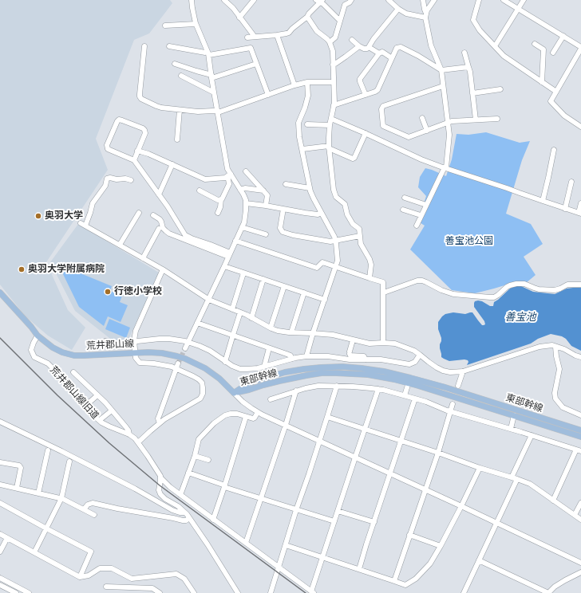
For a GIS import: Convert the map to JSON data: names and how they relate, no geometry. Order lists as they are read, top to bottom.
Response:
{
  "streets": {
    "main road": ["荒井郡山線", "東部幹線"],
    "street": ["荒井郡山線旧道"]
  },
  "crossings": [
    ["荒井郡山線", "東部幹線"],
    ["荒井郡山線", "荒井郡山線旧道"]
  ],
  "water": ["善宝池"],
  "parks": ["善宝池公園"],
  "places": ["奥羽大学", "奥羽大学附属病院", "行徳小学校"]
}
